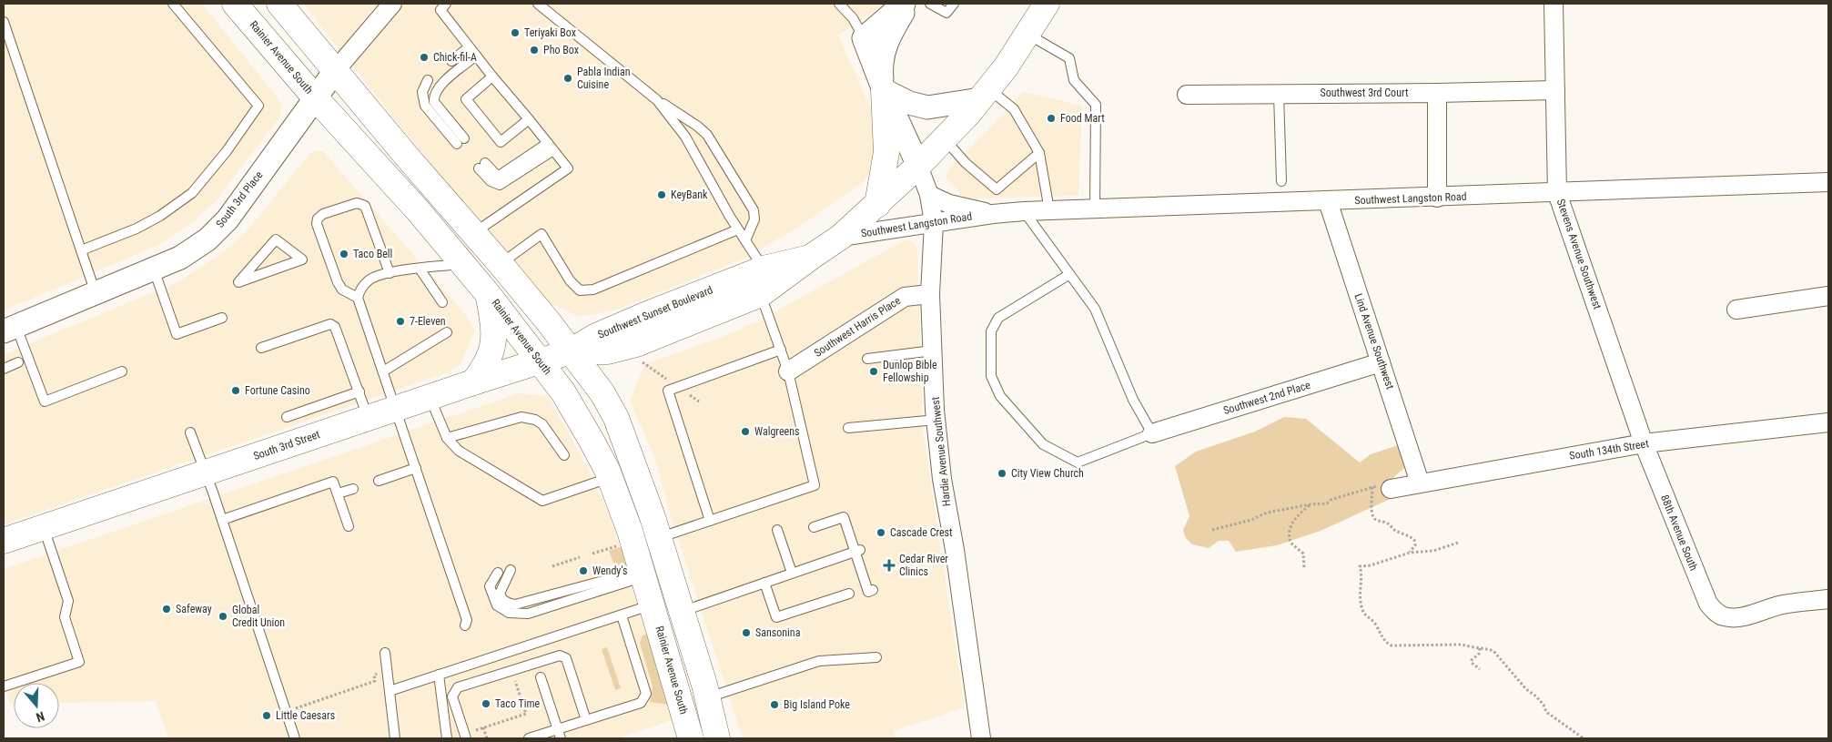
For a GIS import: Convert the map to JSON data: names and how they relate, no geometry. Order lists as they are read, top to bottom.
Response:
{
  "streets": {
    "main road": ["Rainier Avenue South", "Southwest Sunset Boulevard", "South 3rd Street"],
    "street": [
      "Southwest 3rd Court",
      "Southwest Langston Road",
      "South 3rd Place",
      "Stevens Avenue Southwest",
      "Southwest Harris Place",
      "Lind Avenue Southwest",
      "Southwest 2nd Place",
      "South 134th Street",
      "Hardie Avenue Southwest",
      "88th Avenue South"
    ]
  },
  "crossings": [
    ["Rainier Avenue South", "South 3rd Place"],
    ["Rainier Avenue South", "South 3rd Street"],
    ["Southwest 3rd Court", "Stevens Avenue Southwest"],
    ["Southwest Langston Road", "Stevens Avenue Southwest"],
    ["Southwest Langston Road", "Southwest Sunset Boulevard"],
    ["Southwest Langston Road", "Lind Avenue Southwest"],
    ["Southwest Langston Road", "Hardie Avenue Southwest"],
    ["Stevens Avenue Southwest", "South 134th Street"],
    ["Stevens Avenue Southwest", "88th Avenue South"],
    ["Southwest Sunset Boulevard", "South 3rd Street"],
    ["Southwest Sunset Boulevard", "Hardie Avenue Southwest"],
    ["Southwest Harris Place", "Hardie Avenue Southwest"],
    ["Lind Avenue Southwest", "Southwest 2nd Place"],
    ["Lind Avenue Southwest", "South 134th Street"],
    ["South 134th Street", "88th Avenue South"]
  ],
  "places": {
    "other": [
      "Teriyaki Box",
      "Pho Box",
      "Chick-fil-A",
      "Pabla Indian Cuisine",
      "Food Mart",
      "KeyBank",
      "Taco Bell",
      "7-Eleven",
      "Dunlop Bible Fellowship",
      "Fortune Casino",
      "Walgreens",
      "City View Church",
      "Cascade Crest",
      "Wendy's",
      "Safeway",
      "Global Credit Union",
      "Sansonina",
      "Taco Time",
      "Big Island Poke",
      "Little Caesars"
    ],
    "health": ["Cedar River Clinics"]
  },
  "north": "bottom"
}
